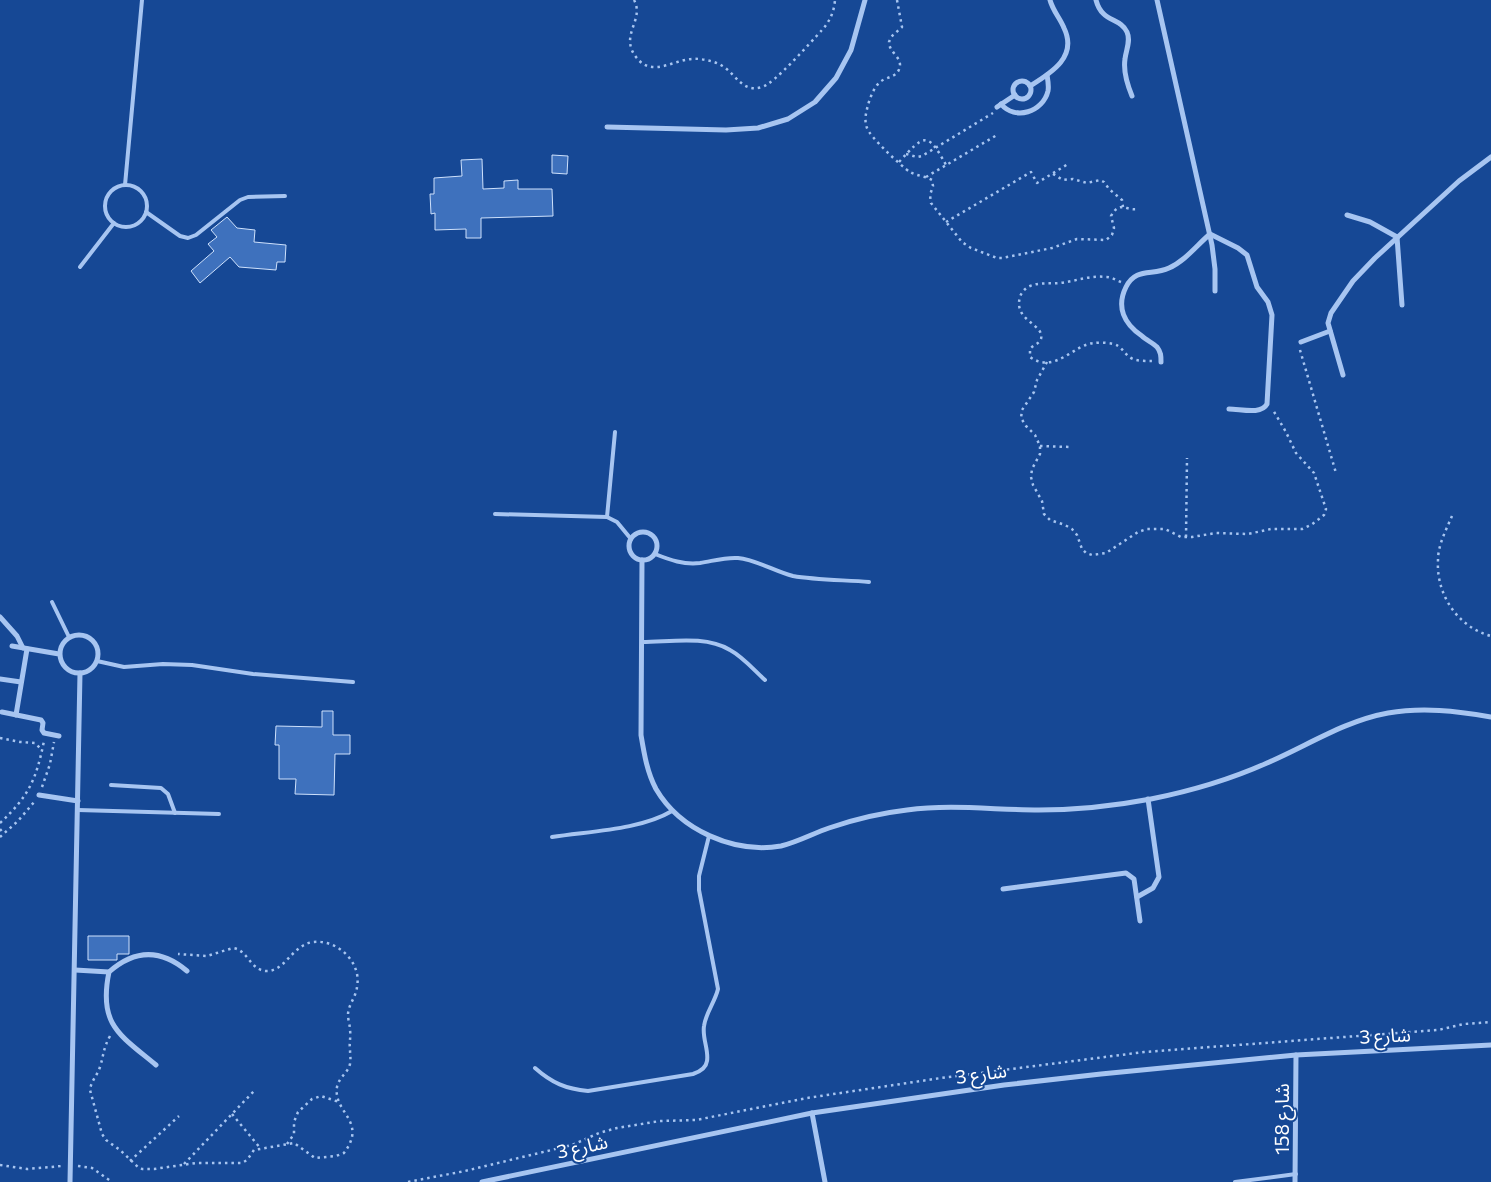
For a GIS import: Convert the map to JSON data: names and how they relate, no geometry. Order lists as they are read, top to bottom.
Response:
{
  "streets": {
    "street": ["شارع 3", "شارع 158"]
  },
  "crossings": [
    ["شارع 3", "شارع 158"]
  ]
}
